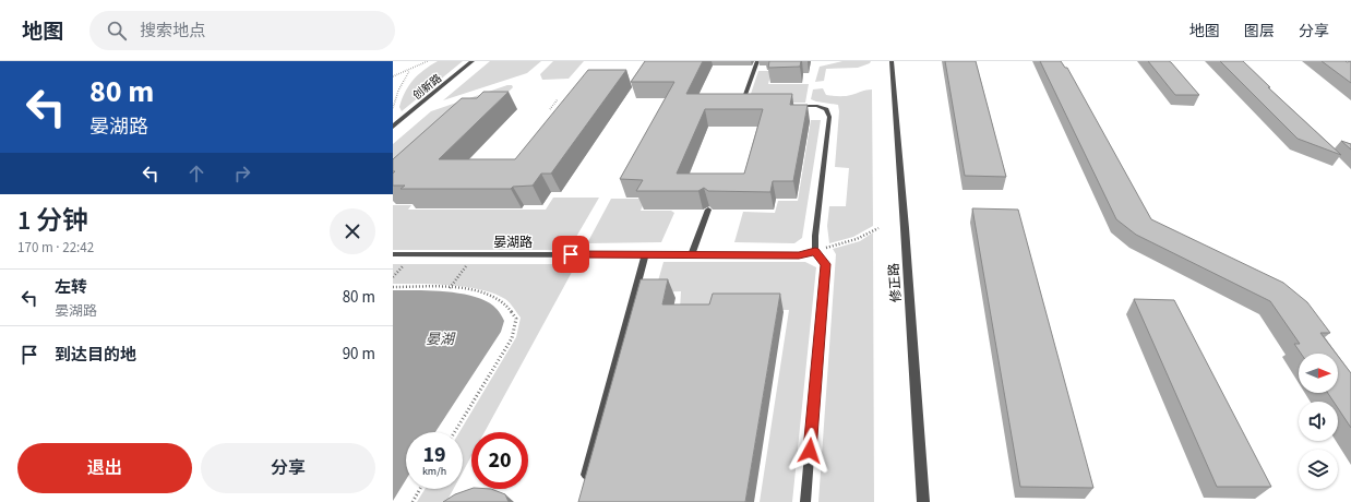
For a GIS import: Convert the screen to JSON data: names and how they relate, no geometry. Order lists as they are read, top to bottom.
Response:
{
  "streets": {
    "street": ["修正路"],
    "lane": ["创新路", "晏湖路"]
  },
  "water": ["晏湖"],
  "north": "right",
  "page": {
    "header": "地图",
    "search": "搜索地点",
    "nav": ["地图", "图层", "分享"],
    "turn": ["80 m", "晏湖路"],
    "heading": ["1 分钟", "170 m · 22:42"],
    "list": [
      {
        "name": "左转",
        "note": "晏湖路",
        "value": "80 m"
      },
      {
        "name": "到达目的地",
        "value": "90 m"
      }
    ],
    "speed": "19 km/h",
    "limit": "20",
    "buttons": ["退出", "分享"]
  }
}
